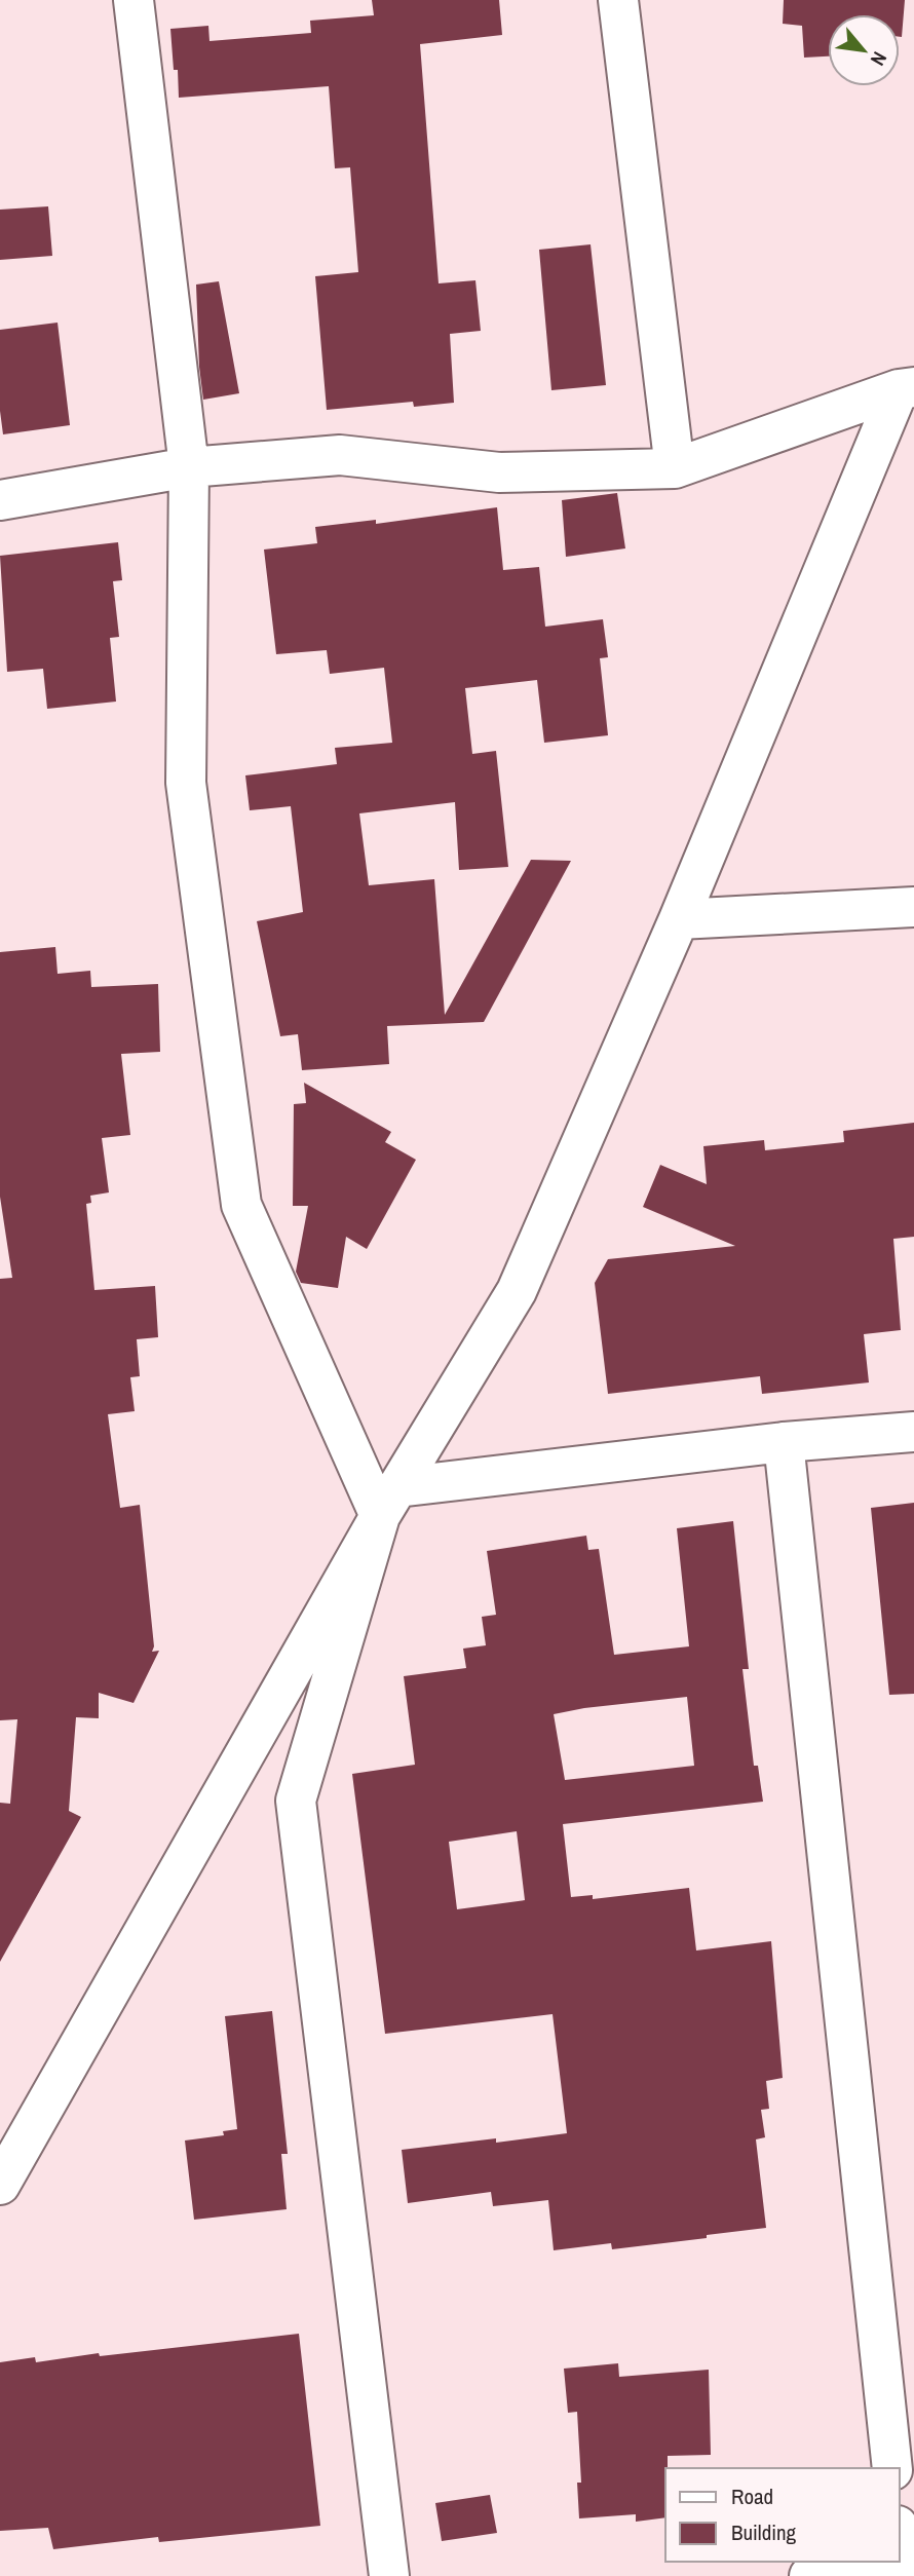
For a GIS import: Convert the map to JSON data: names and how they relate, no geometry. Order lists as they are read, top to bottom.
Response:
{
  "legend": ["Road", "Building"],
  "north": "bottom right"
}
